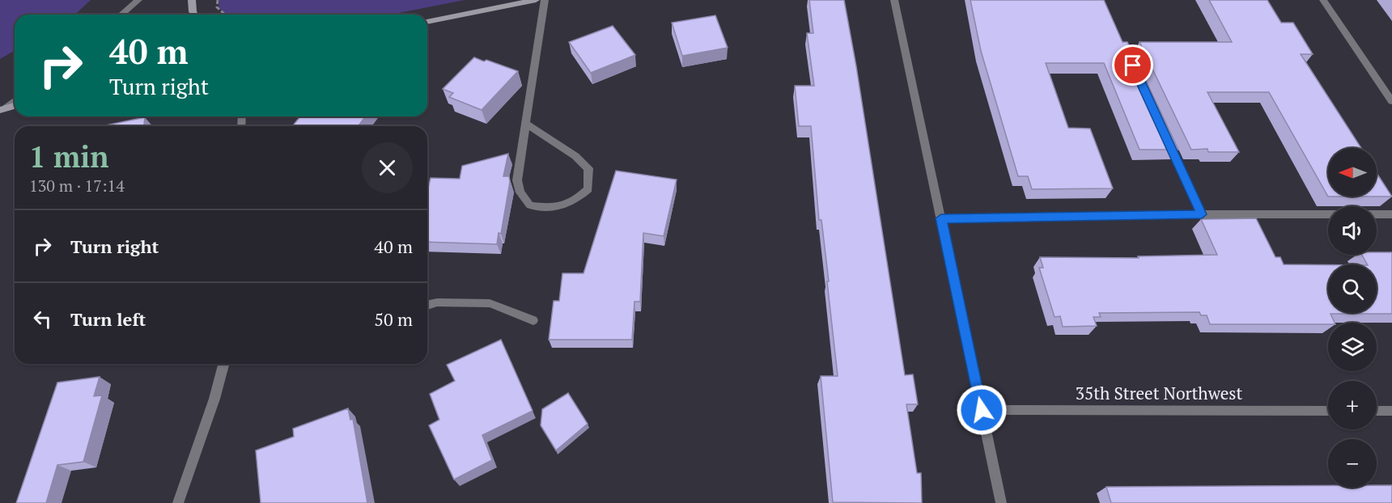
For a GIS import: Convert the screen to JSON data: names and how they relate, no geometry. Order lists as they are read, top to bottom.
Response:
{
  "streets": {
    "street": ["35th Street Northwest"]
  },
  "north": "left",
  "page": {
    "turn": ["40 m", "Turn right"],
    "heading": ["1 min", "130 m · 17:14"],
    "map_buttons": ["+", "−"],
    "list": [
      {
        "name": "Turn right",
        "value": "40 m"
      },
      {
        "name": "Turn left",
        "value": "50 m"
      }
    ]
  }
}
